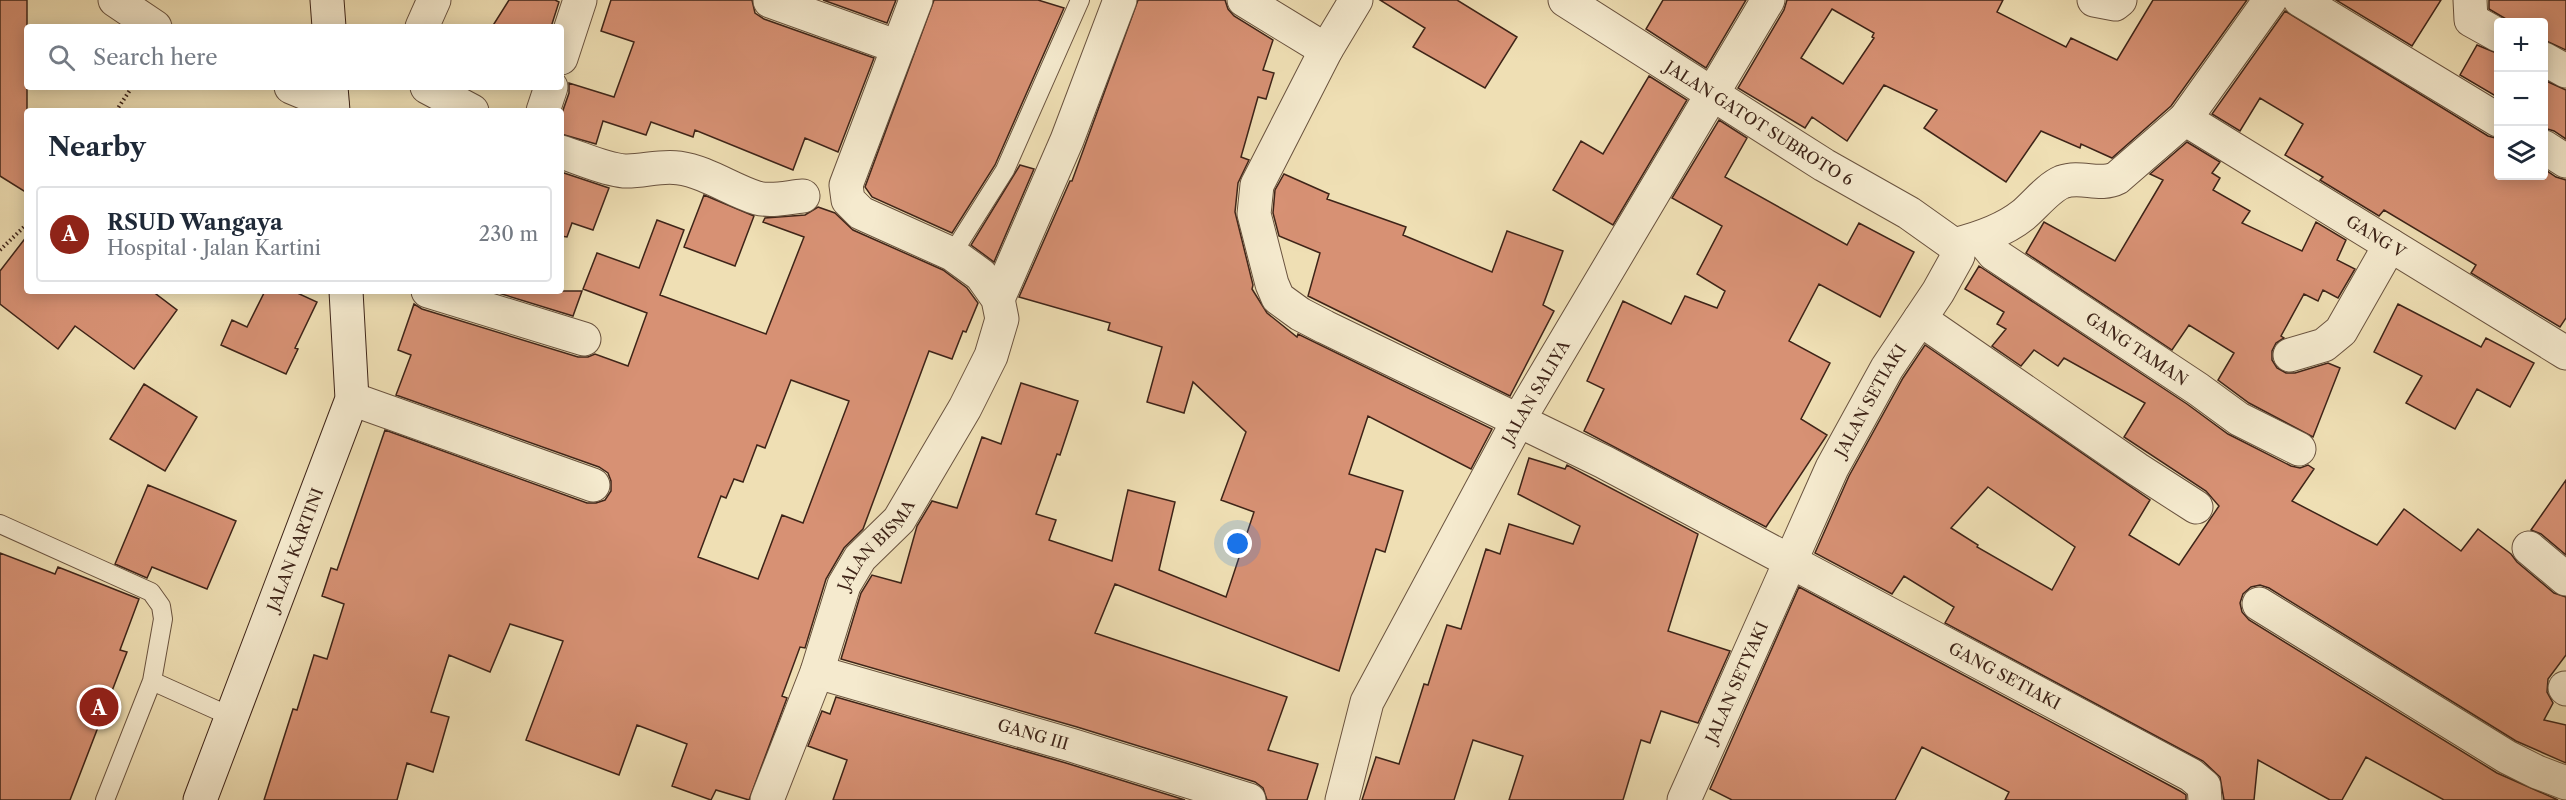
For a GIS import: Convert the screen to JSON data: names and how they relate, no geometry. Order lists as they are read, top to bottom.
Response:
{
  "streets": {
    "street": [
      "JALAN GATOT SUBROTO 6",
      "GANG V",
      "GANG TAMAN",
      "JALAN SALIYA",
      "JALAN SETIAKI",
      "JALAN BISMA",
      "JALAN KARTINI",
      "GANG SETIAKI",
      "JALAN SETYAKI",
      "GANG III"
    ]
  },
  "crossings": [
    ["JALAN GATOT SUBROTO 6", "GANG TAMAN"],
    ["JALAN GATOT SUBROTO 6", "JALAN SALIYA"],
    ["JALAN GATOT SUBROTO 6", "JALAN SETIAKI"],
    ["GANG TAMAN", "JALAN SETIAKI"],
    ["JALAN SALIYA", "GANG SETIAKI"],
    ["JALAN SETIAKI", "GANG SETIAKI"],
    ["JALAN SETIAKI", "JALAN SETYAKI"],
    ["JALAN BISMA", "GANG III"],
    ["GANG SETIAKI", "JALAN SETYAKI"]
  ],
  "page": {
    "map_buttons": ["+", "−"],
    "search": "Search here",
    "heading": "Nearby",
    "list": [
      {
        "mark": "A",
        "name": "RSUD Wangaya",
        "note": "Hospital · Jalan Kartini",
        "value": "230 m"
      }
    ],
    "pins": "A"
  }
}
